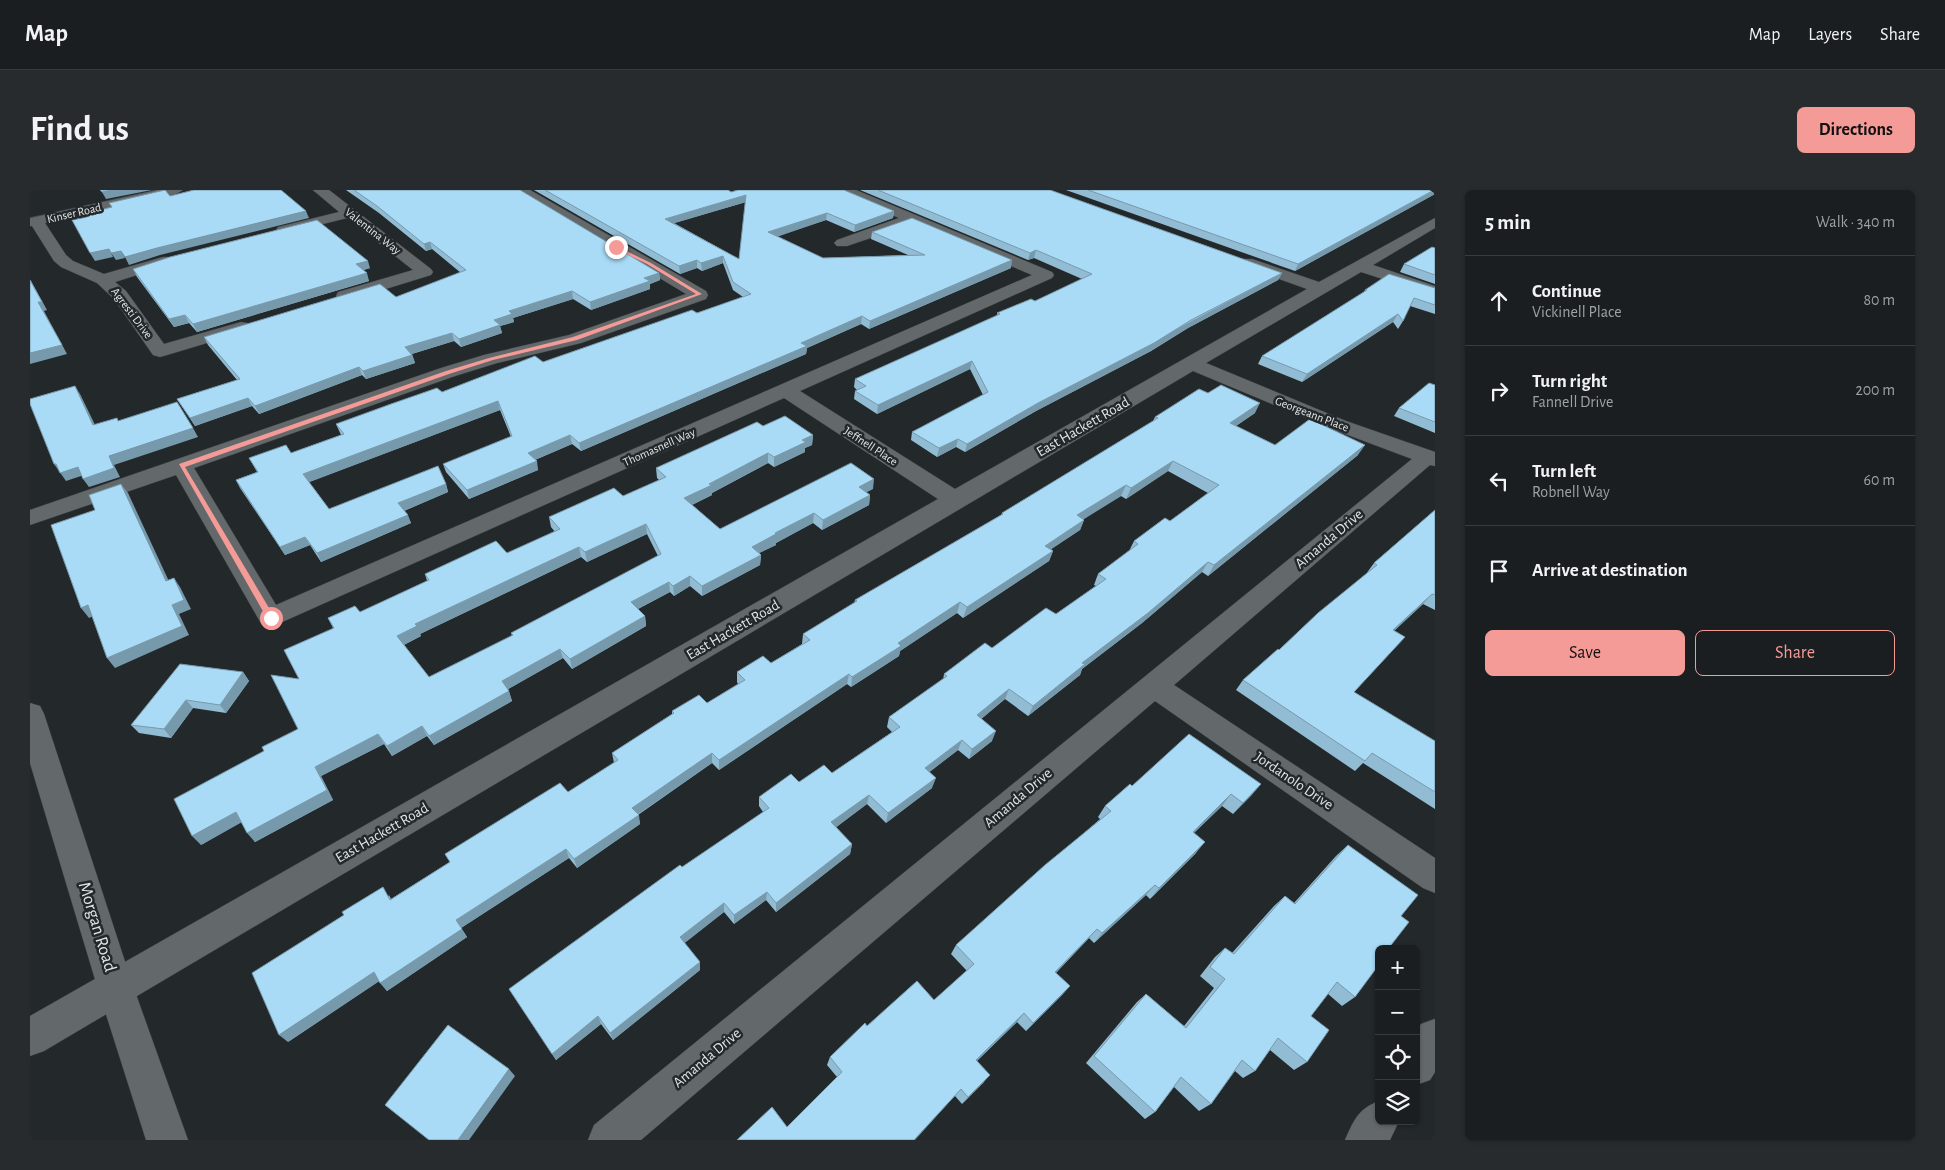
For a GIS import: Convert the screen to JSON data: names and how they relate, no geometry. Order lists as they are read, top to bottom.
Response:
{
  "streets": {
    "street": [
      "Kinser Road",
      "Valentina Way",
      "Agresti Drive",
      "Georgeann Place",
      "East Hackett Road",
      "Jeffnell Place",
      "Thomasnell Way",
      "Amanda Drive",
      "Jordanolo Drive",
      "Morgan Road"
    ]
  },
  "crossings": [
    ["Kinser Road", "Agresti Drive"],
    ["Georgeann Place", "East Hackett Road"],
    ["Georgeann Place", "Amanda Drive"],
    ["East Hackett Road", "Jeffnell Place"],
    ["East Hackett Road", "Morgan Road"],
    ["Jeffnell Place", "Thomasnell Way"],
    ["Amanda Drive", "Jordanolo Drive"]
  ],
  "page": {
    "header": "Map",
    "nav": ["Map", "Layers", "Share"],
    "buttons": [
      "Directions",
      ["Save", "Share"]
    ],
    "title": "Find us",
    "heading": ["5 min", "Walk · 340 m"],
    "list": [
      ["Continue", "Vickinell Place", "80 m"],
      ["Turn right", "Fannell Drive", "200 m"],
      ["Turn left", "Robnell Way", "60 m"],
      "Arrive at destination"
    ],
    "map_buttons": ["+", "−"]
  }
}
